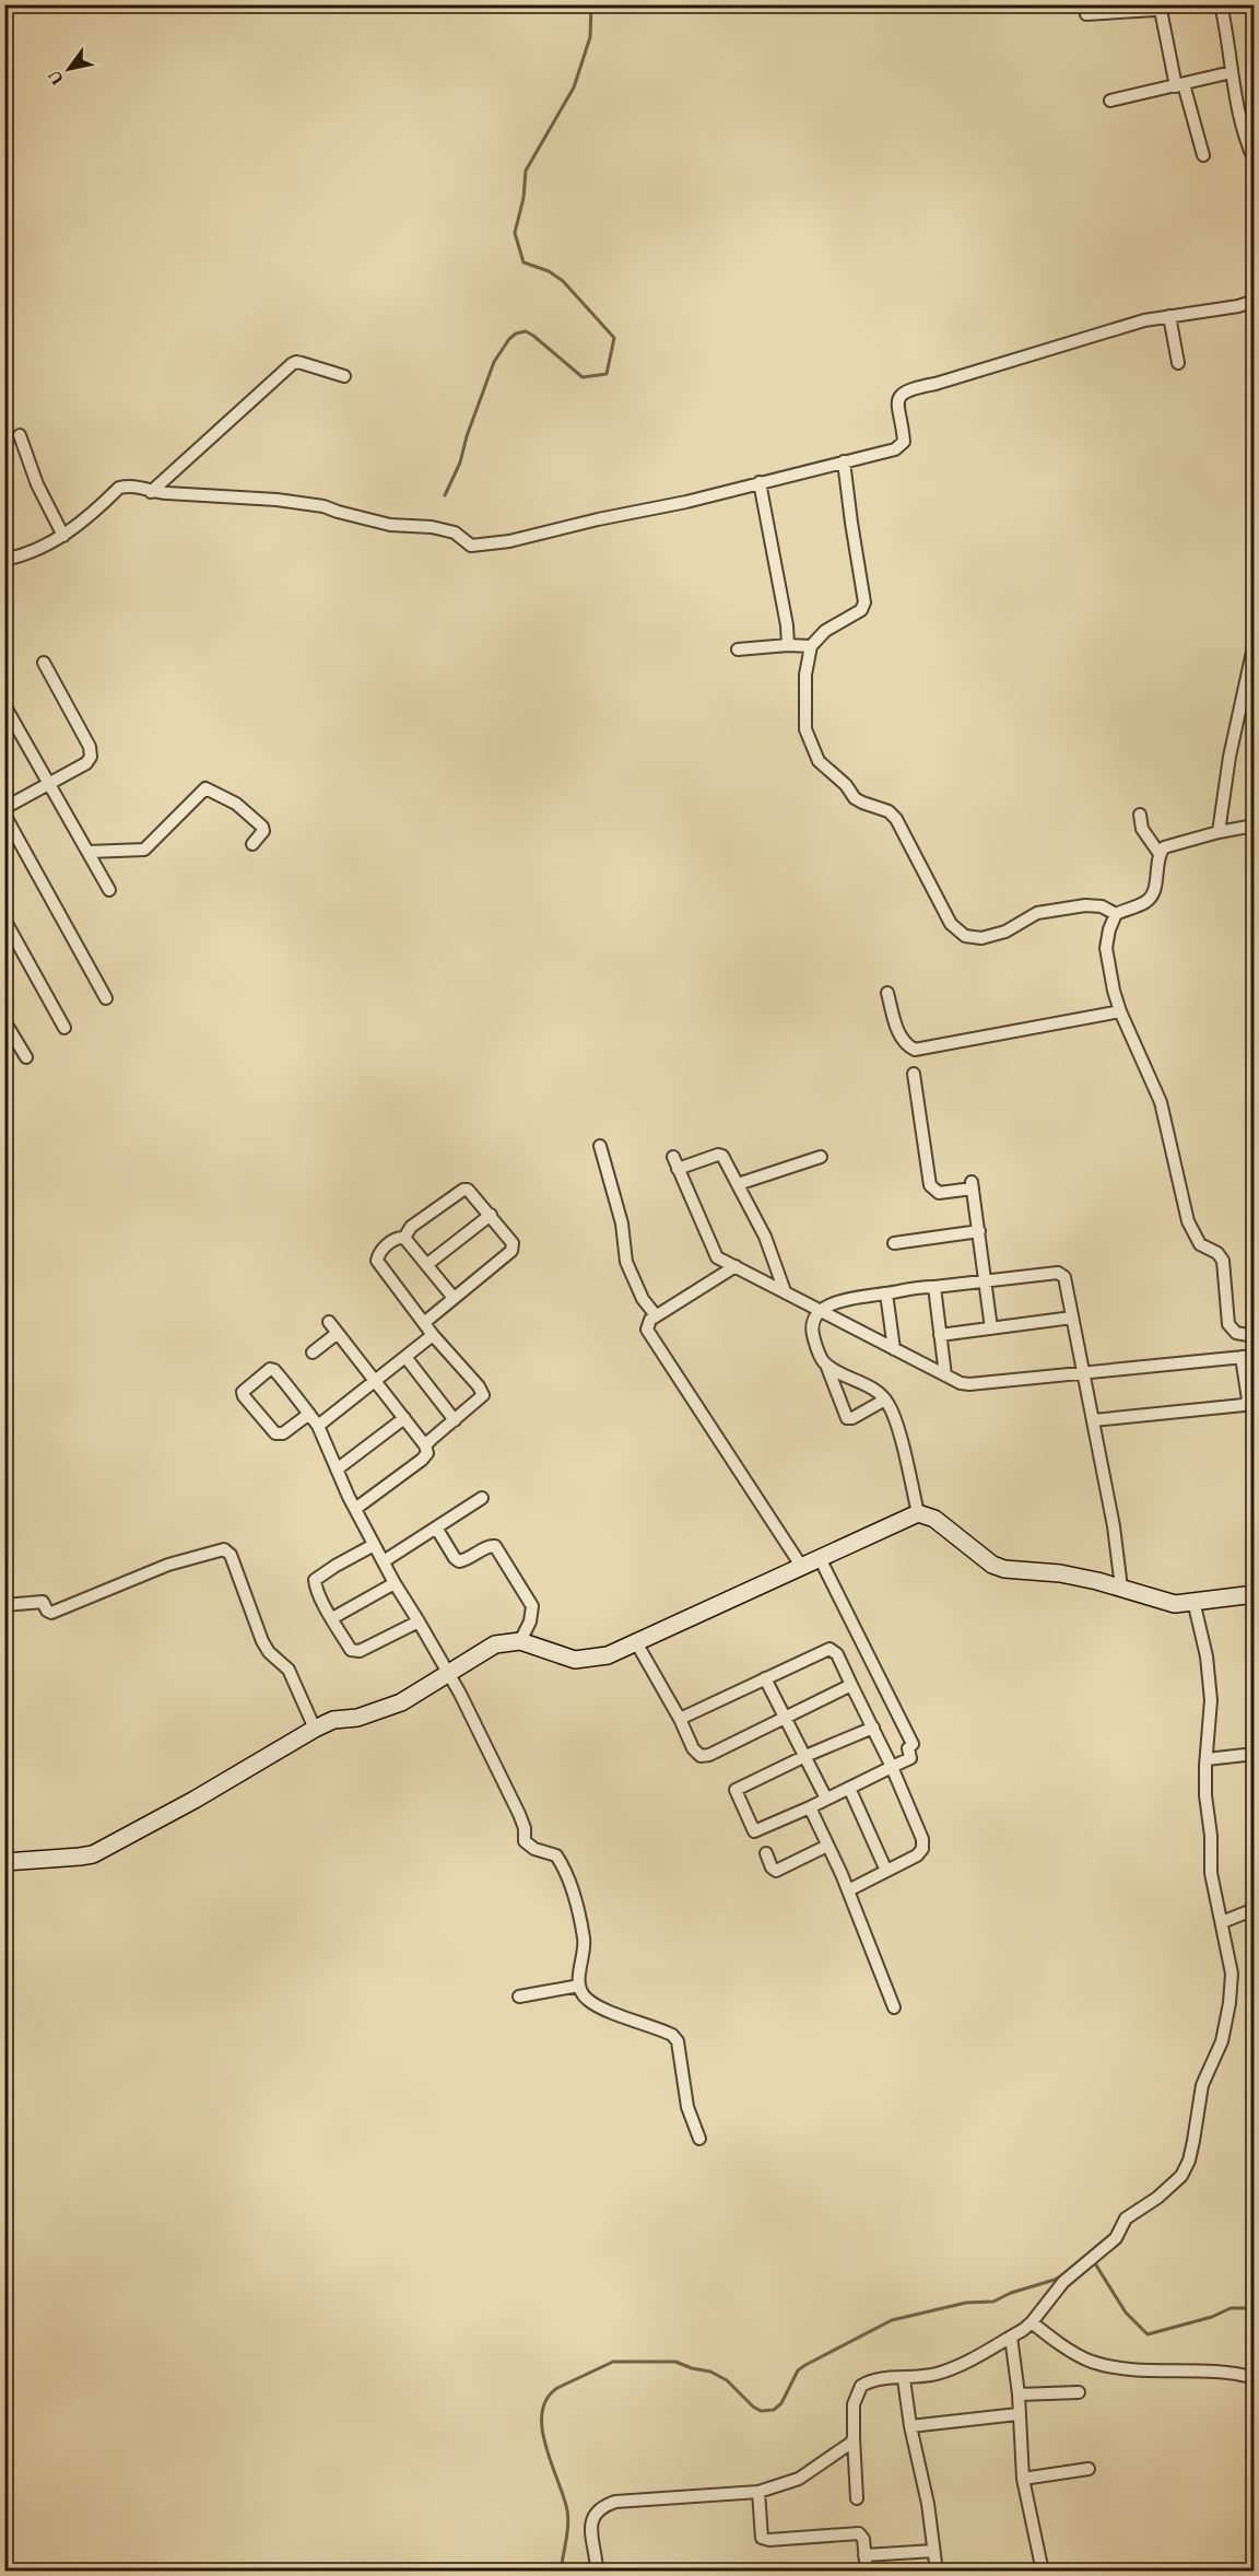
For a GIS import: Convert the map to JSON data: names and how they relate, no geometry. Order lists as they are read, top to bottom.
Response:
{
  "north": "bottom left"
}
